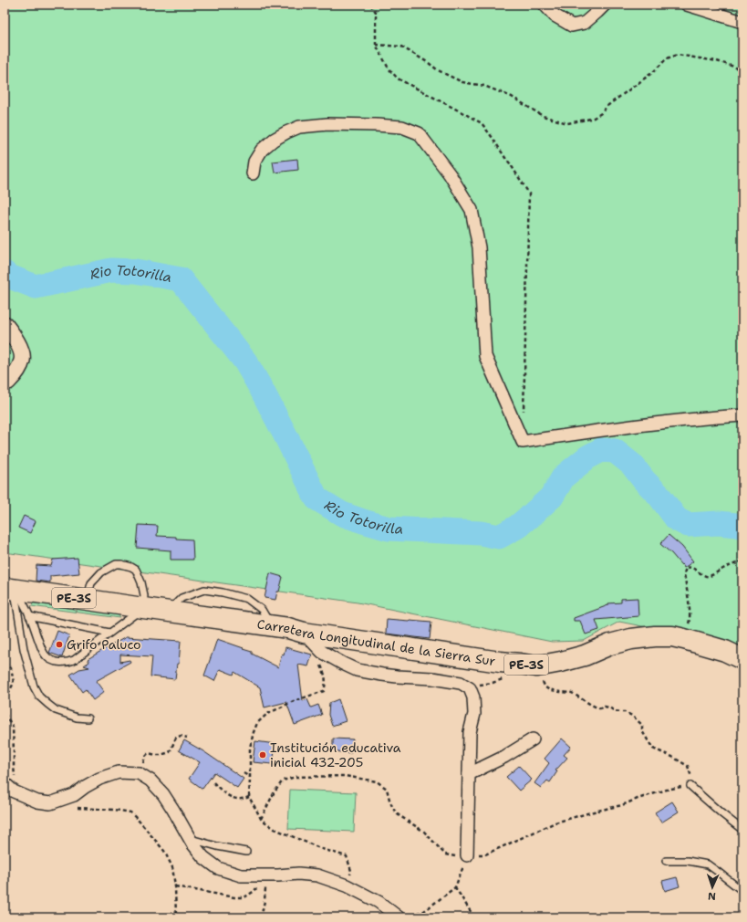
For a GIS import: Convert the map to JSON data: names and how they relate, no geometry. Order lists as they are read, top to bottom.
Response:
{
  "streets": {
    "highway": ["PE-3S", "Carretera Longitudinal de la Sierra Sur"]
  },
  "water": ["Rio Totorilla"],
  "places": ["Grifo Paluco", "Institución educativa inicial 432-205"],
  "north": "bottom"
}
